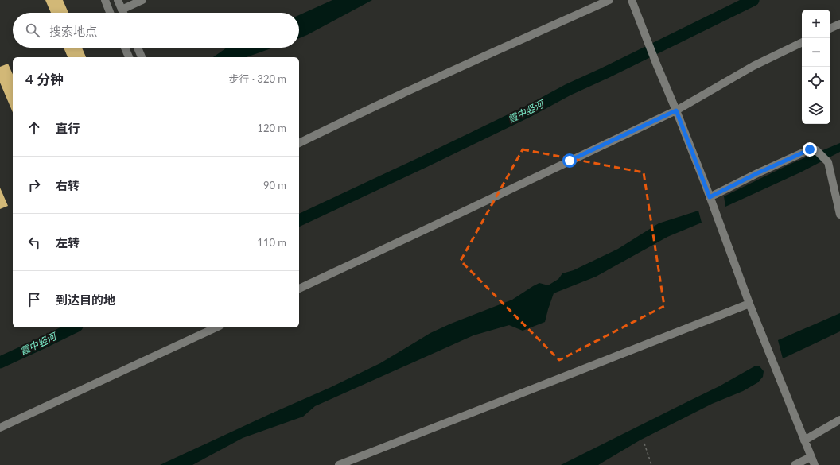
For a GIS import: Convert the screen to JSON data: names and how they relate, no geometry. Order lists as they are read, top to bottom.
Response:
{
  "water": ["霞中竖河"],
  "page": {
    "map_buttons": ["+", "−"],
    "search": "搜索地点",
    "heading": ["4 分钟", "步行 · 320 m"],
    "list": [
      ["直行", "120 m"],
      ["右转", "90 m"],
      ["左转", "110 m"],
      "到达目的地"
    ]
  }
}
